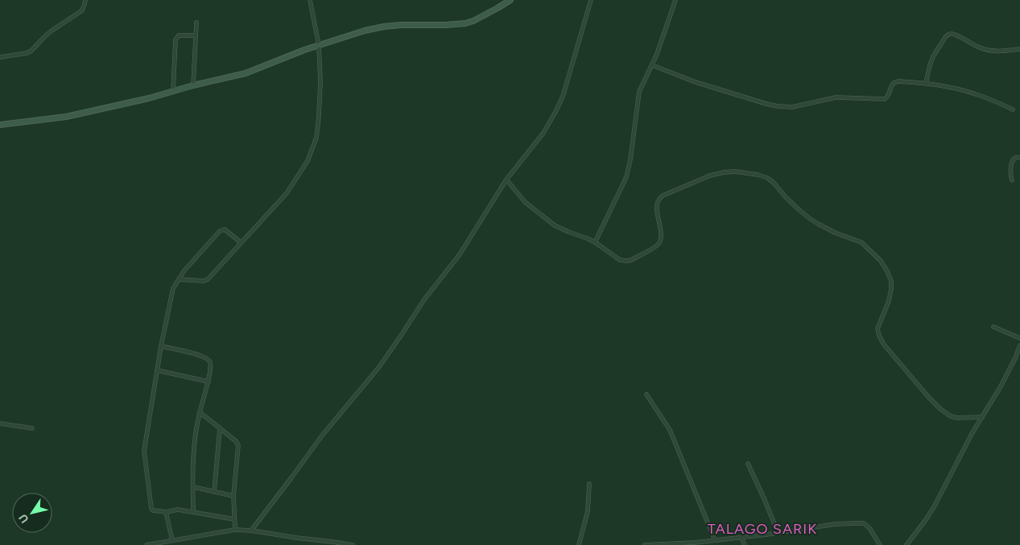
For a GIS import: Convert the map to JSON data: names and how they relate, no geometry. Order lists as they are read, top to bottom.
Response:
{
  "districts": ["TALAGO SARIK"],
  "north": "bottom left"
}
